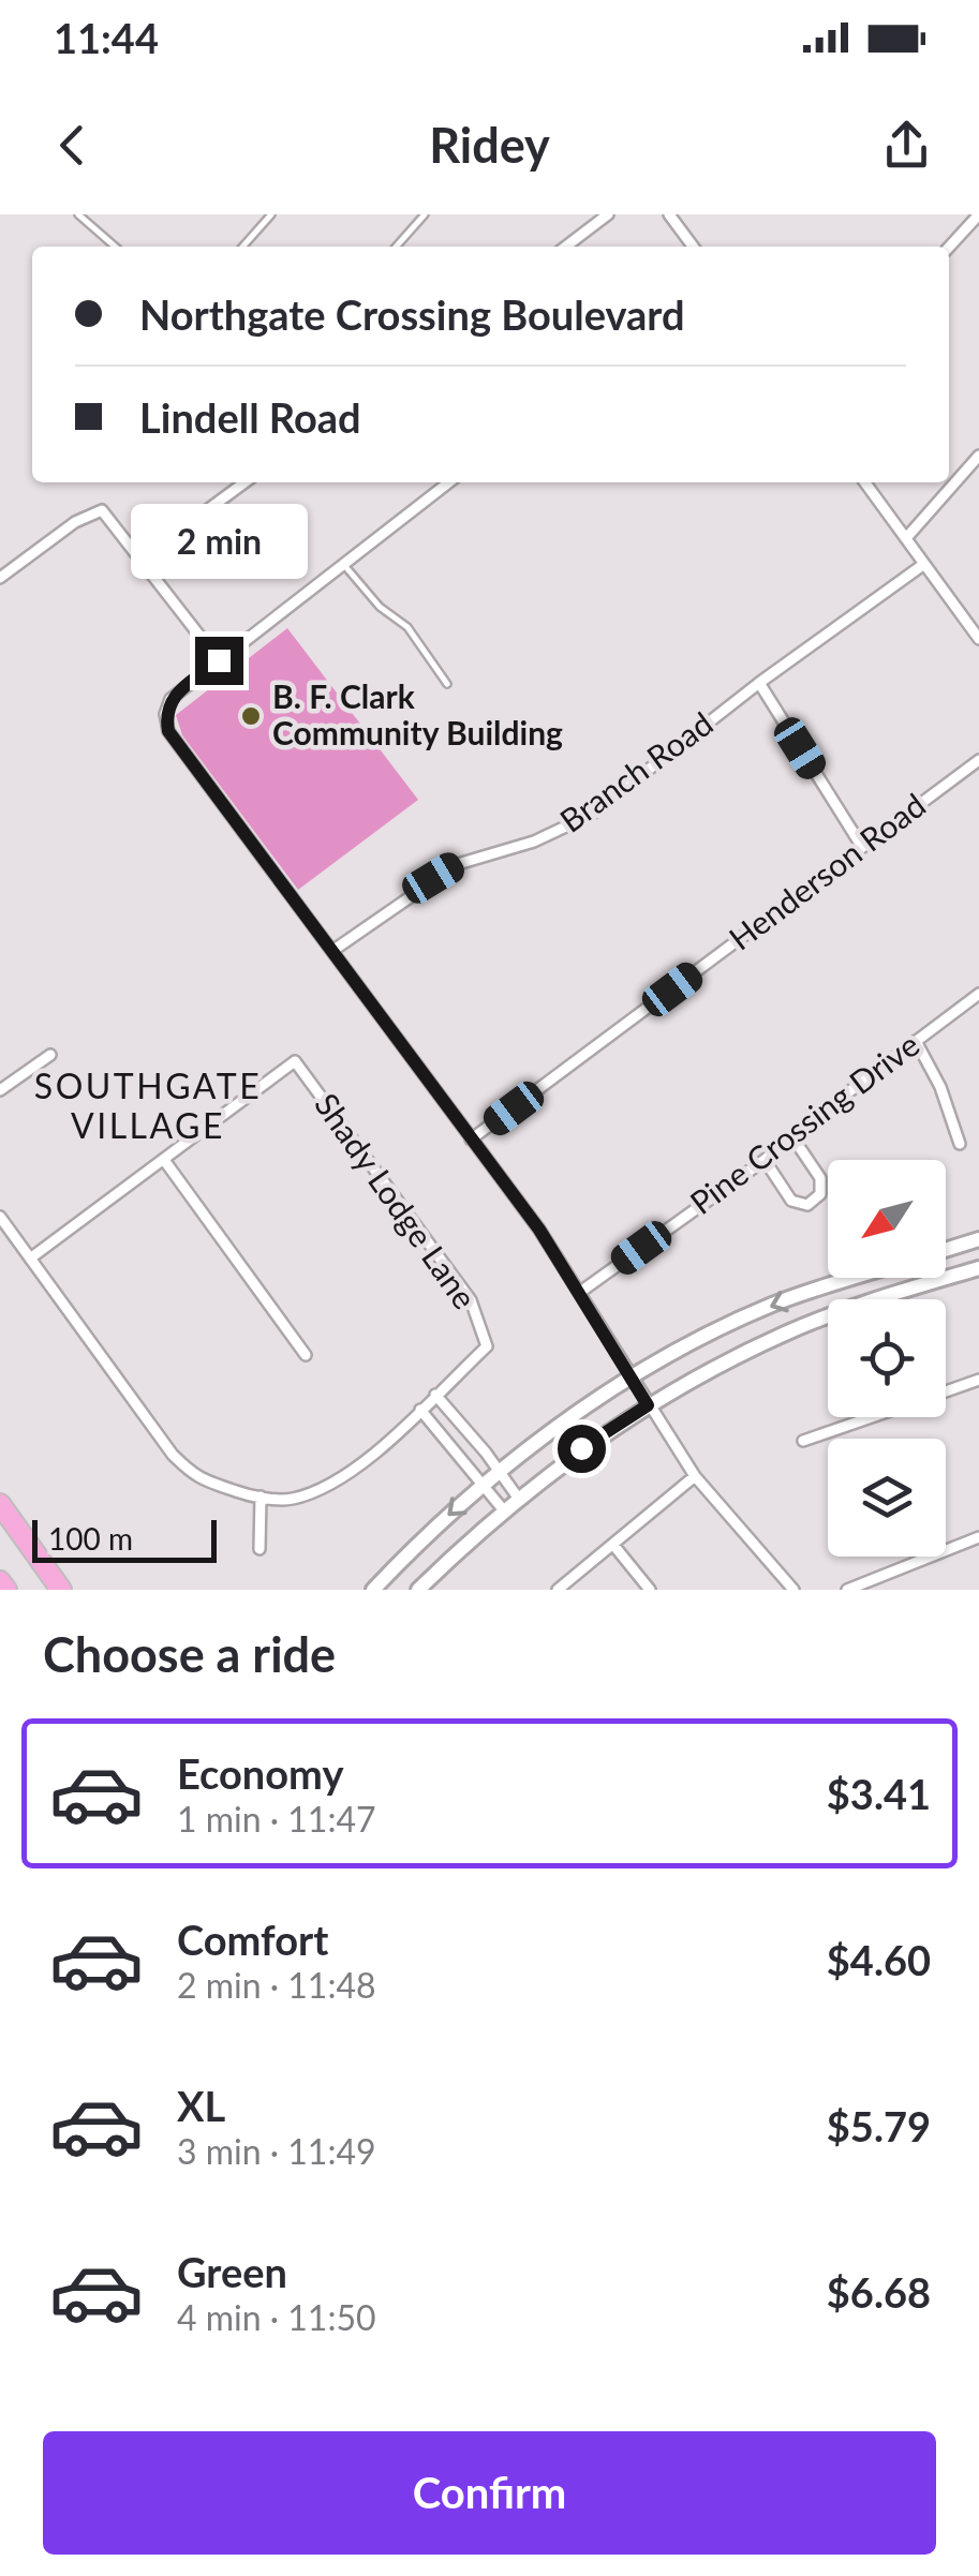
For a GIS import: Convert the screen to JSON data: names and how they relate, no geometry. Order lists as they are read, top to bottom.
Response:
{
  "streets": {
    "street": [
      "Branch Road",
      "Henderson Road",
      "Pine Crossing Drive",
      "Shady Lodge Lane"
    ]
  },
  "districts": ["SOUTHGATE VILLAGE"],
  "places": ["B. F. Clark Community Building"],
  "scale_bar": "100 m",
  "north": "bottom left",
  "page": {
    "status": "11:44",
    "header": "Ridey",
    "banner": ["Northgate Crossing Boulevard", "Lindell Road"],
    "bubble": "2 min",
    "scale": "100 m",
    "heading": "Choose a ride",
    "list": [
      {
        "name": "Economy",
        "note": "1 min · 11:47",
        "value": "$3.41"
      },
      {
        "name": "Comfort",
        "note": "2 min · 11:48",
        "value": "$4.60"
      },
      {
        "name": "XL",
        "note": "3 min · 11:49",
        "value": "$5.79"
      },
      {
        "name": "Green",
        "note": "4 min · 11:50",
        "value": "$6.68"
      }
    ],
    "buttons": "Confirm"
  }
}
